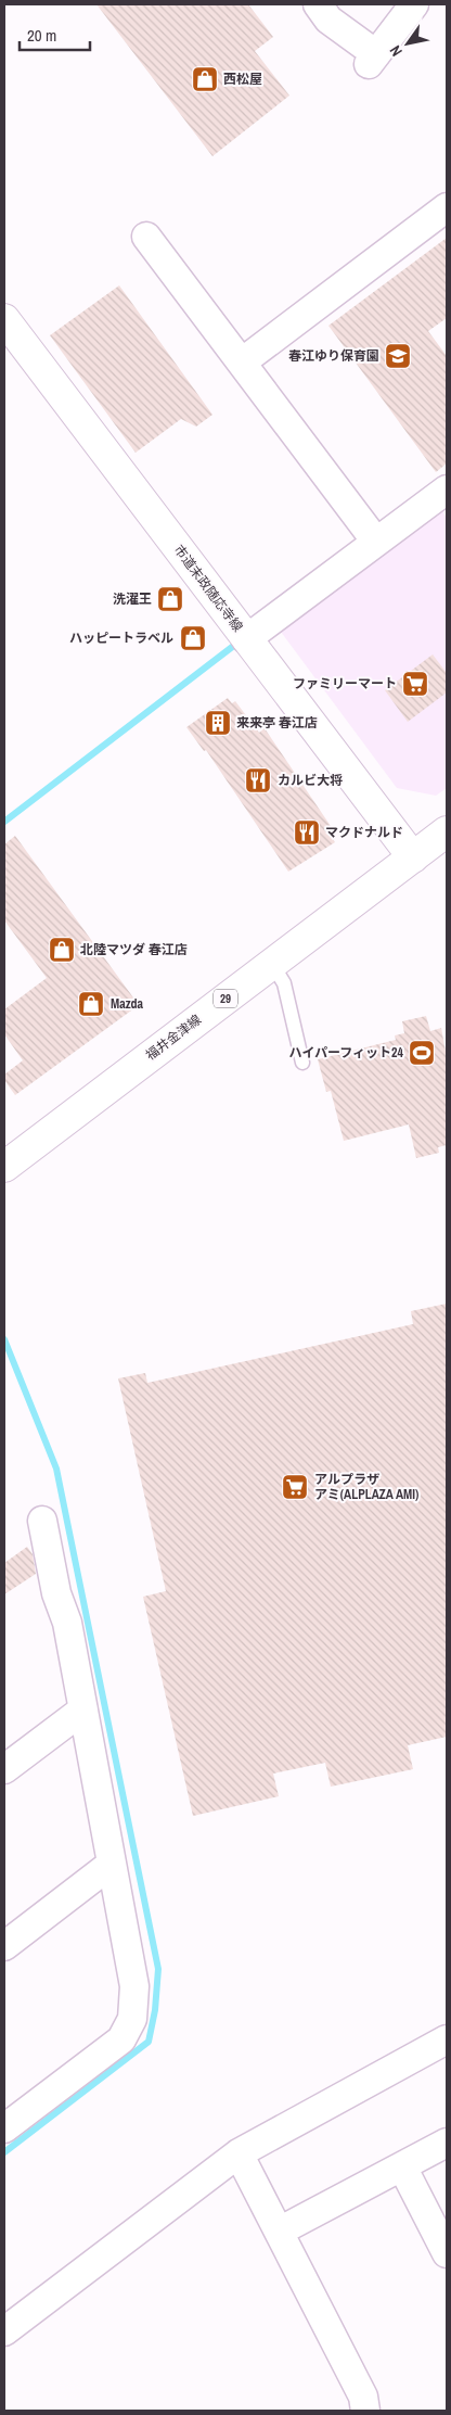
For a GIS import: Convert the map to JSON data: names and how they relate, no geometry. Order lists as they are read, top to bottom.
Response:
{
  "streets": {
    "street": ["市道末政随応寺線", "29", "福井金津線"]
  },
  "crossings": [
    ["市道末政随応寺線", "福井金津線"]
  ],
  "places": {
    "shop": [
      "西松屋",
      "洗濯王",
      "ハッピートラベル",
      "北陸マツダ 春江店",
      "Mazda"
    ],
    "school or university": ["春江ゆり保育園"],
    "supermarket": ["ファミリーマート", "アルプラザ アミ(ALPLAZA AMI)"],
    "building": ["来来亭 春江店"],
    "restaurant": ["カルビ大将", "マクドナルド"],
    "sports": ["ハイパーフィット24"]
  },
  "scale_bar": "20 m",
  "north": "bottom left"
}
